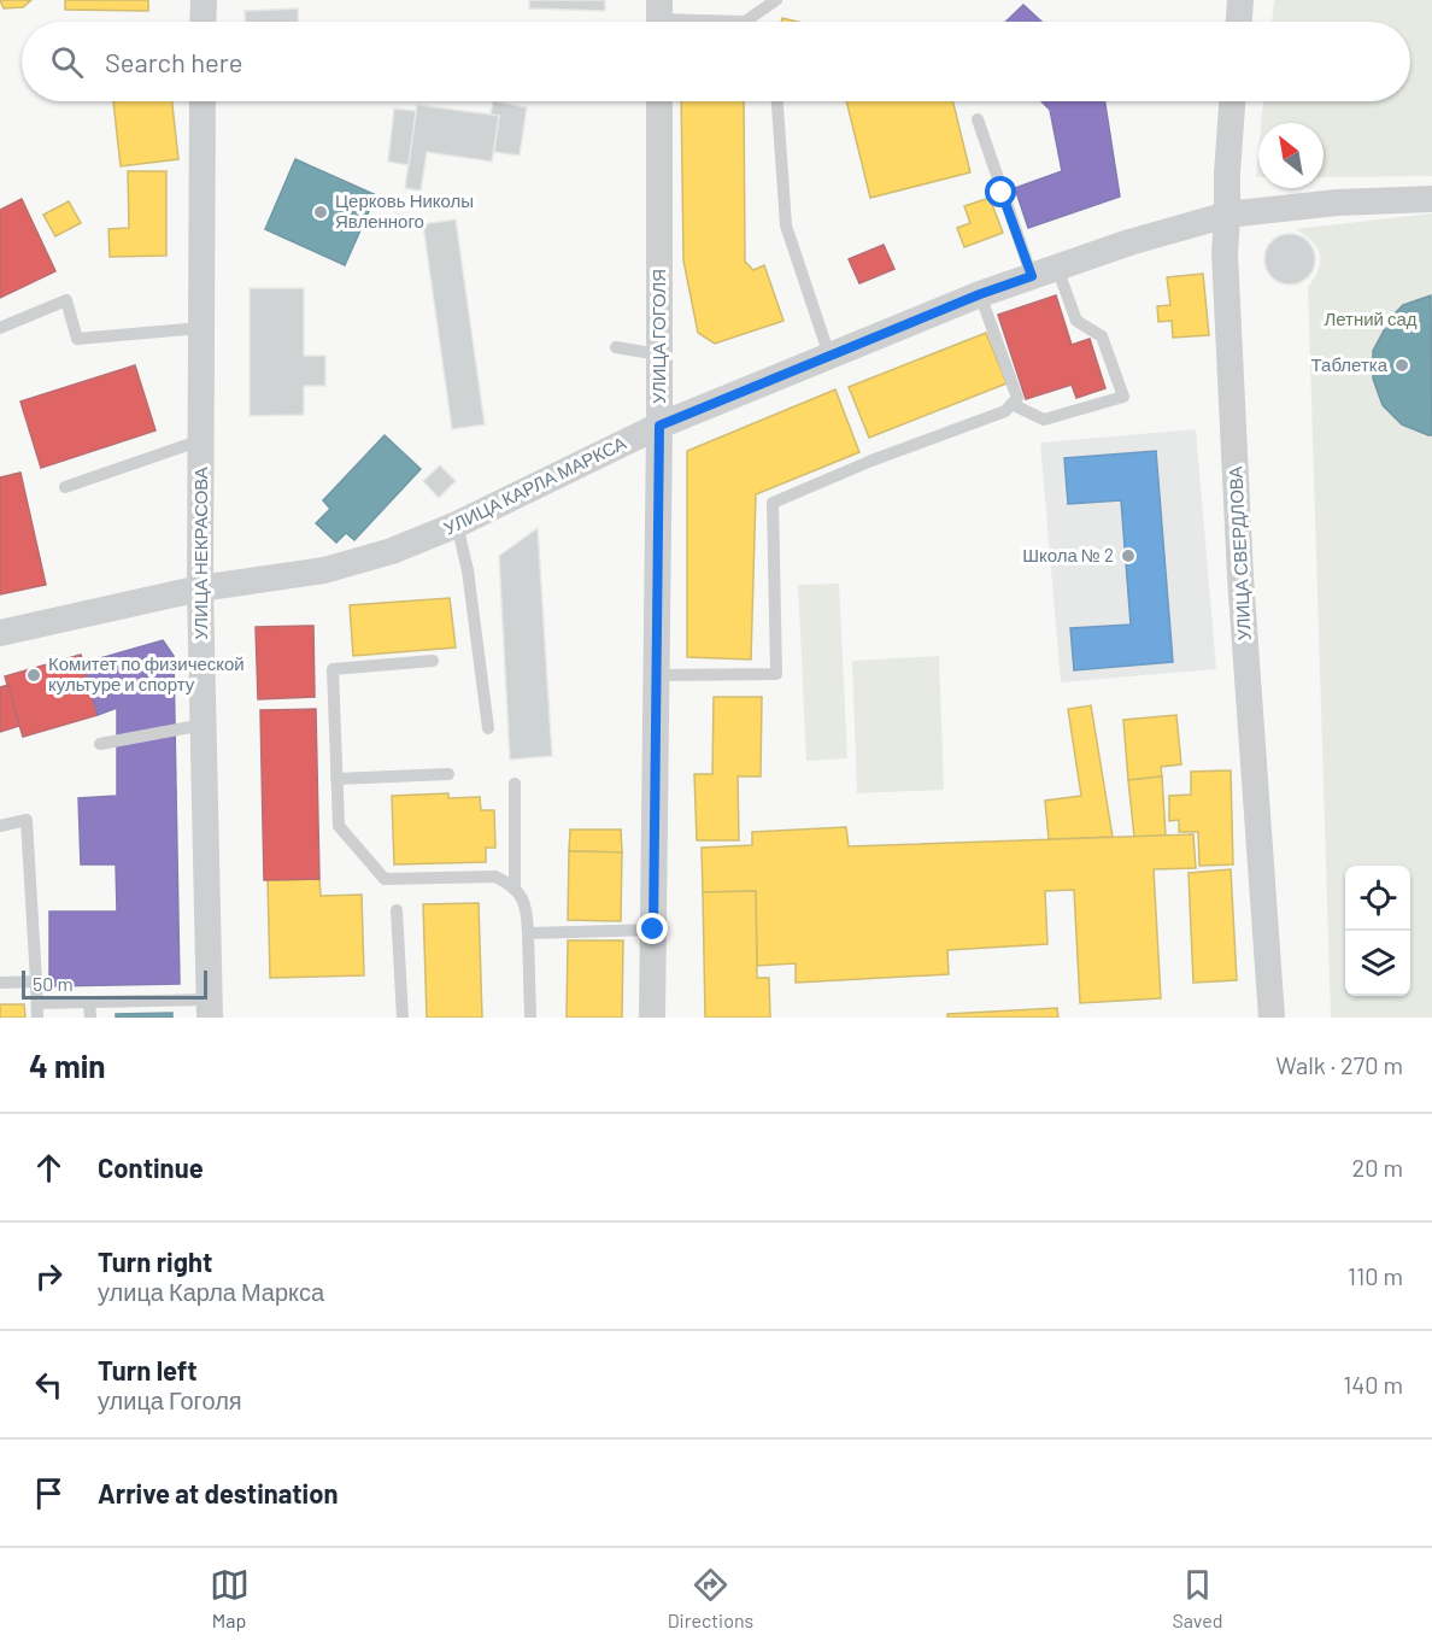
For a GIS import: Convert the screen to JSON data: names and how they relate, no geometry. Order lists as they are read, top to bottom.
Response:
{
  "streets": {
    "street": [
      "УЛИЦА ГОГОЛЯ",
      "УЛИЦА КАРЛА МАРКСА",
      "УЛИЦА НЕКРАСОВА",
      "УЛИЦА СВЕРДЛОВА"
    ]
  },
  "crossings": [
    ["УЛИЦА ГОГОЛЯ", "УЛИЦА КАРЛА МАРКСА"],
    ["УЛИЦА КАРЛА МАРКСА", "УЛИЦА НЕКРАСОВА"],
    ["УЛИЦА КАРЛА МАРКСА", "УЛИЦА СВЕРДЛОВА"]
  ],
  "parks": ["Летний сад"],
  "places": [
    "Церковь Николы Явленного",
    "Таблетка",
    "Школа № 2",
    "Комитет по физической культуре и спорту"
  ],
  "scale_bar": "50 m",
  "north": "top left",
  "page": {
    "search": "Search here",
    "scale": "50 m",
    "heading": ["4 min", "Walk · 270 m"],
    "list": [
      ["Continue", "20 m"],
      ["Turn right", "улица Карла Маркса", "110 m"],
      ["Turn left", "улица Гоголя", "140 m"],
      "Arrive at destination"
    ],
    "nav": ["Map", "Directions", "Saved"]
  }
}
